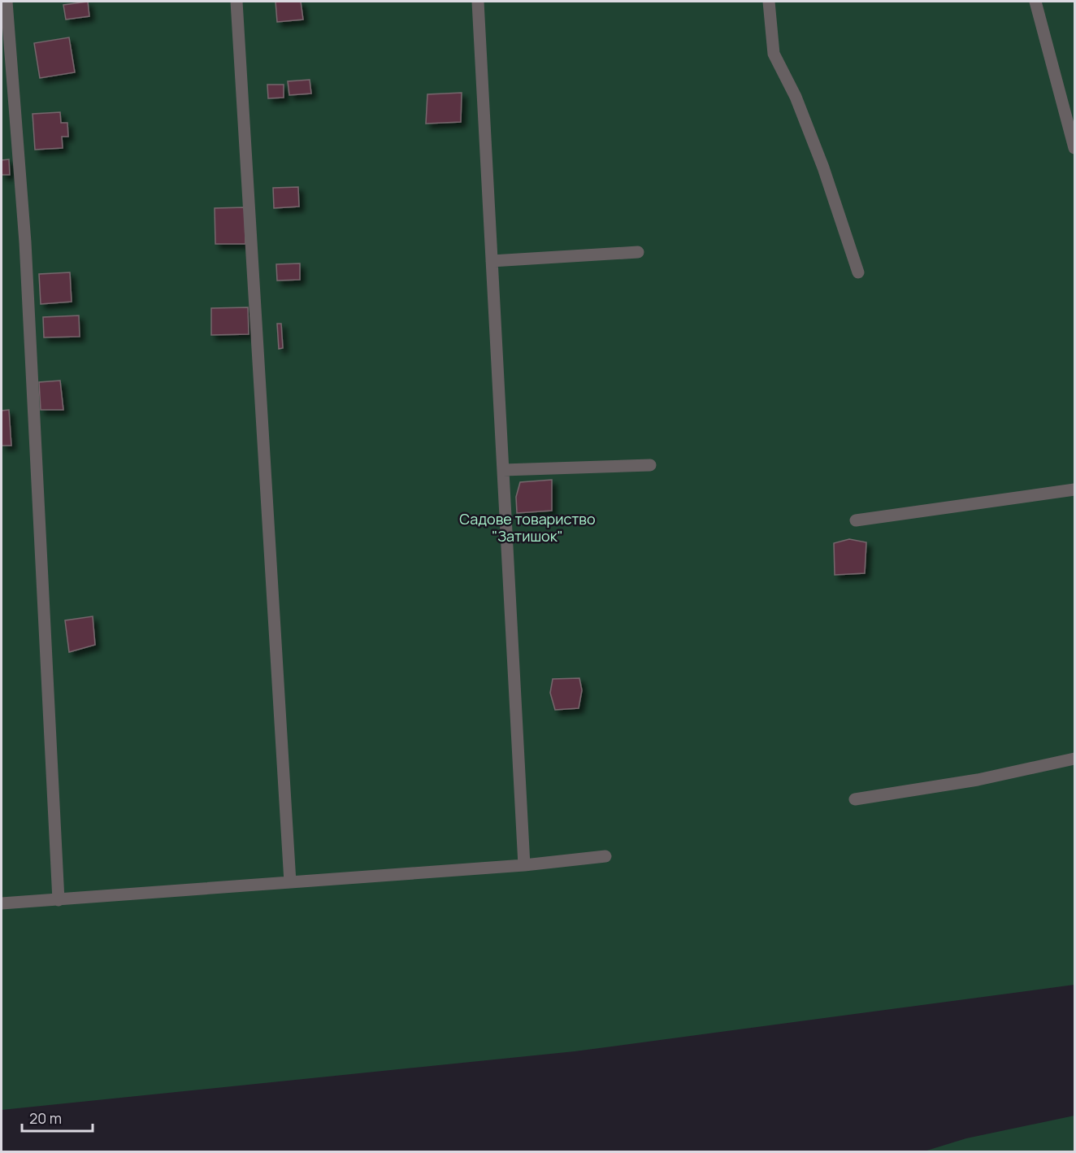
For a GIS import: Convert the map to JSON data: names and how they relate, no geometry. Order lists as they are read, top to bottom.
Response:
{
  "parks": ["Садове товариство \"Затишок\""],
  "scale_bar": "20 m"
}
